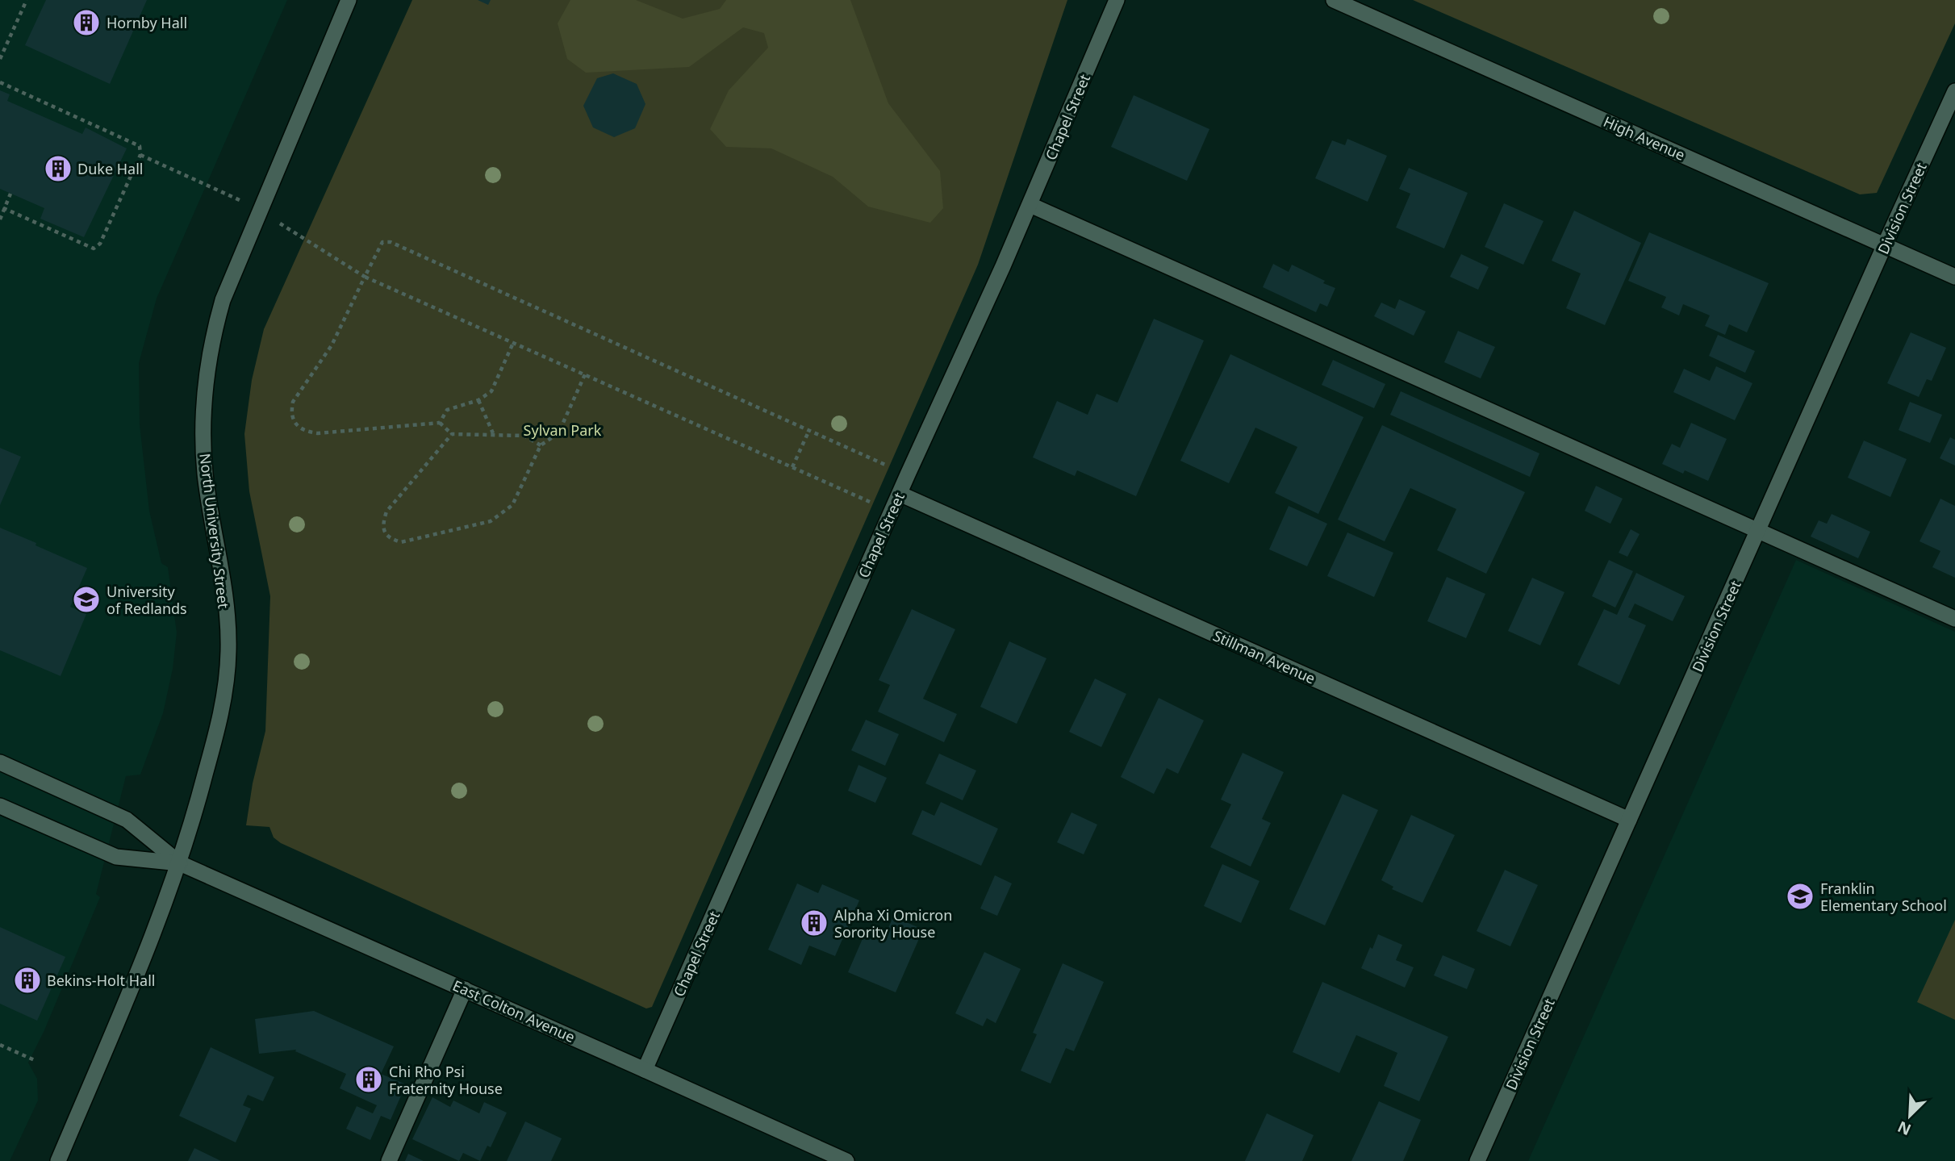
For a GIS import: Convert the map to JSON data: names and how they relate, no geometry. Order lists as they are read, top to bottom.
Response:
{
  "streets": {
    "street": [
      "Chapel Street",
      "High Avenue",
      "Division Street",
      "North University Street",
      "Stillman Avenue",
      "East Colton Avenue"
    ]
  },
  "crossings": [
    ["Chapel Street", "Stillman Avenue"],
    ["Chapel Street", "East Colton Avenue"],
    ["High Avenue", "Division Street"],
    ["Division Street", "Stillman Avenue"],
    ["North University Street", "East Colton Avenue"]
  ],
  "parks": ["Sylvan Park"],
  "places": {
    "building": [
      "Hornby Hall",
      "Duke Hall",
      "Alpha Xi Omicron Sorority House",
      "Bekins-Holt Hall",
      "Chi Rho Psi Fraternity House"
    ],
    "school or university": ["University of Redlands", "Franklin Elementary School"]
  },
  "north": "bottom left"
}
